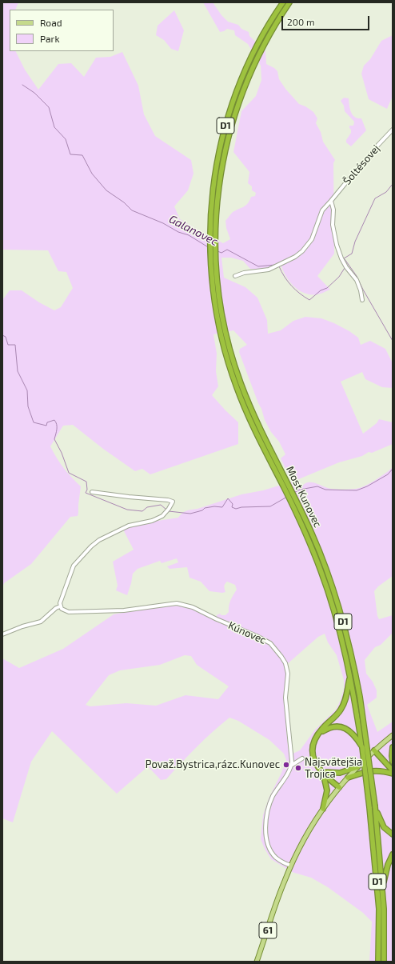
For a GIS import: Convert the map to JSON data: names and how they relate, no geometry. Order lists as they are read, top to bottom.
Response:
{
  "streets": {
    "highway": ["D1", "Most Kunovec"],
    "main road": ["61"],
    "street": ["Šoltésovej", "Kúnovec"]
  },
  "crossings": [
    ["D1", "Most Kunovec"],
    ["Kúnovec", "61"]
  ],
  "water": ["Galanovec"],
  "places": ["Považ.Bystrica,rázc.Kunovec", "Najsvätejšia Trojica"],
  "legend": ["Road", "Park"],
  "scale_bar": "200 m"
}
